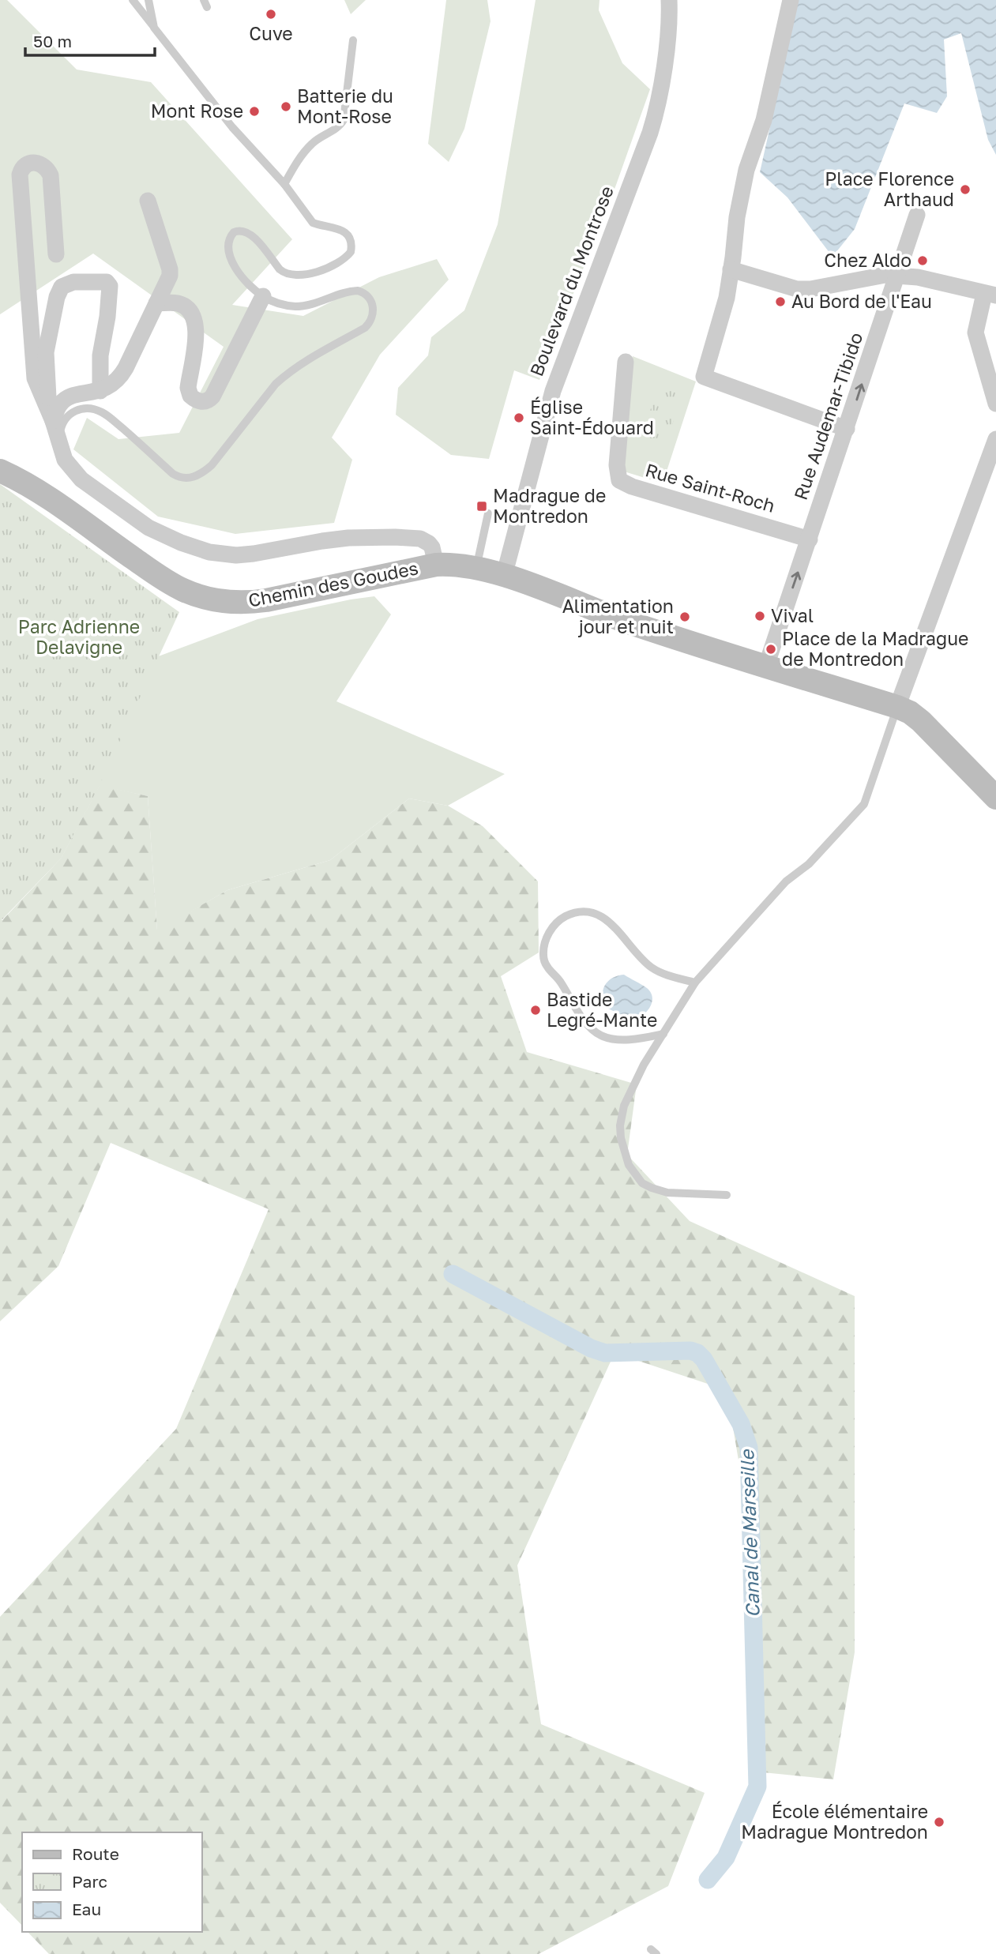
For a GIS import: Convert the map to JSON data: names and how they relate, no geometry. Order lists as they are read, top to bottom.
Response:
{
  "streets": {
    "street": [
      "Boulevard du Montrose",
      "Rue Audemar-Tibido",
      "Rue Saint-Roch",
      "Chemin des Goudes"
    ]
  },
  "crossings": [
    ["Boulevard du Montrose", "Chemin des Goudes"],
    ["Rue Audemar-Tibido", "Rue Saint-Roch"],
    ["Rue Audemar-Tibido", "Chemin des Goudes"]
  ],
  "water": ["Canal de Marseille"],
  "parks": ["Parc Adrienne Delavigne"],
  "places": {
    "other": [
      "Cuve",
      "Batterie du Mont-Rose",
      "Mont Rose",
      "Place Florence Arthaud",
      "Chez Aldo",
      "Au Bord de l'Eau",
      "Église Saint-Édouard",
      "Vival",
      "Alimentation jour et nuit",
      "Place de la Madrague de Montredon",
      "Bastide Legré-Mante",
      "École élémentaire Madrague Montredon"
    ],
    "transit": ["Madrague de Montredon"]
  },
  "legend": ["Route", "Parc", "Eau"],
  "scale_bar": "50 m"
}
